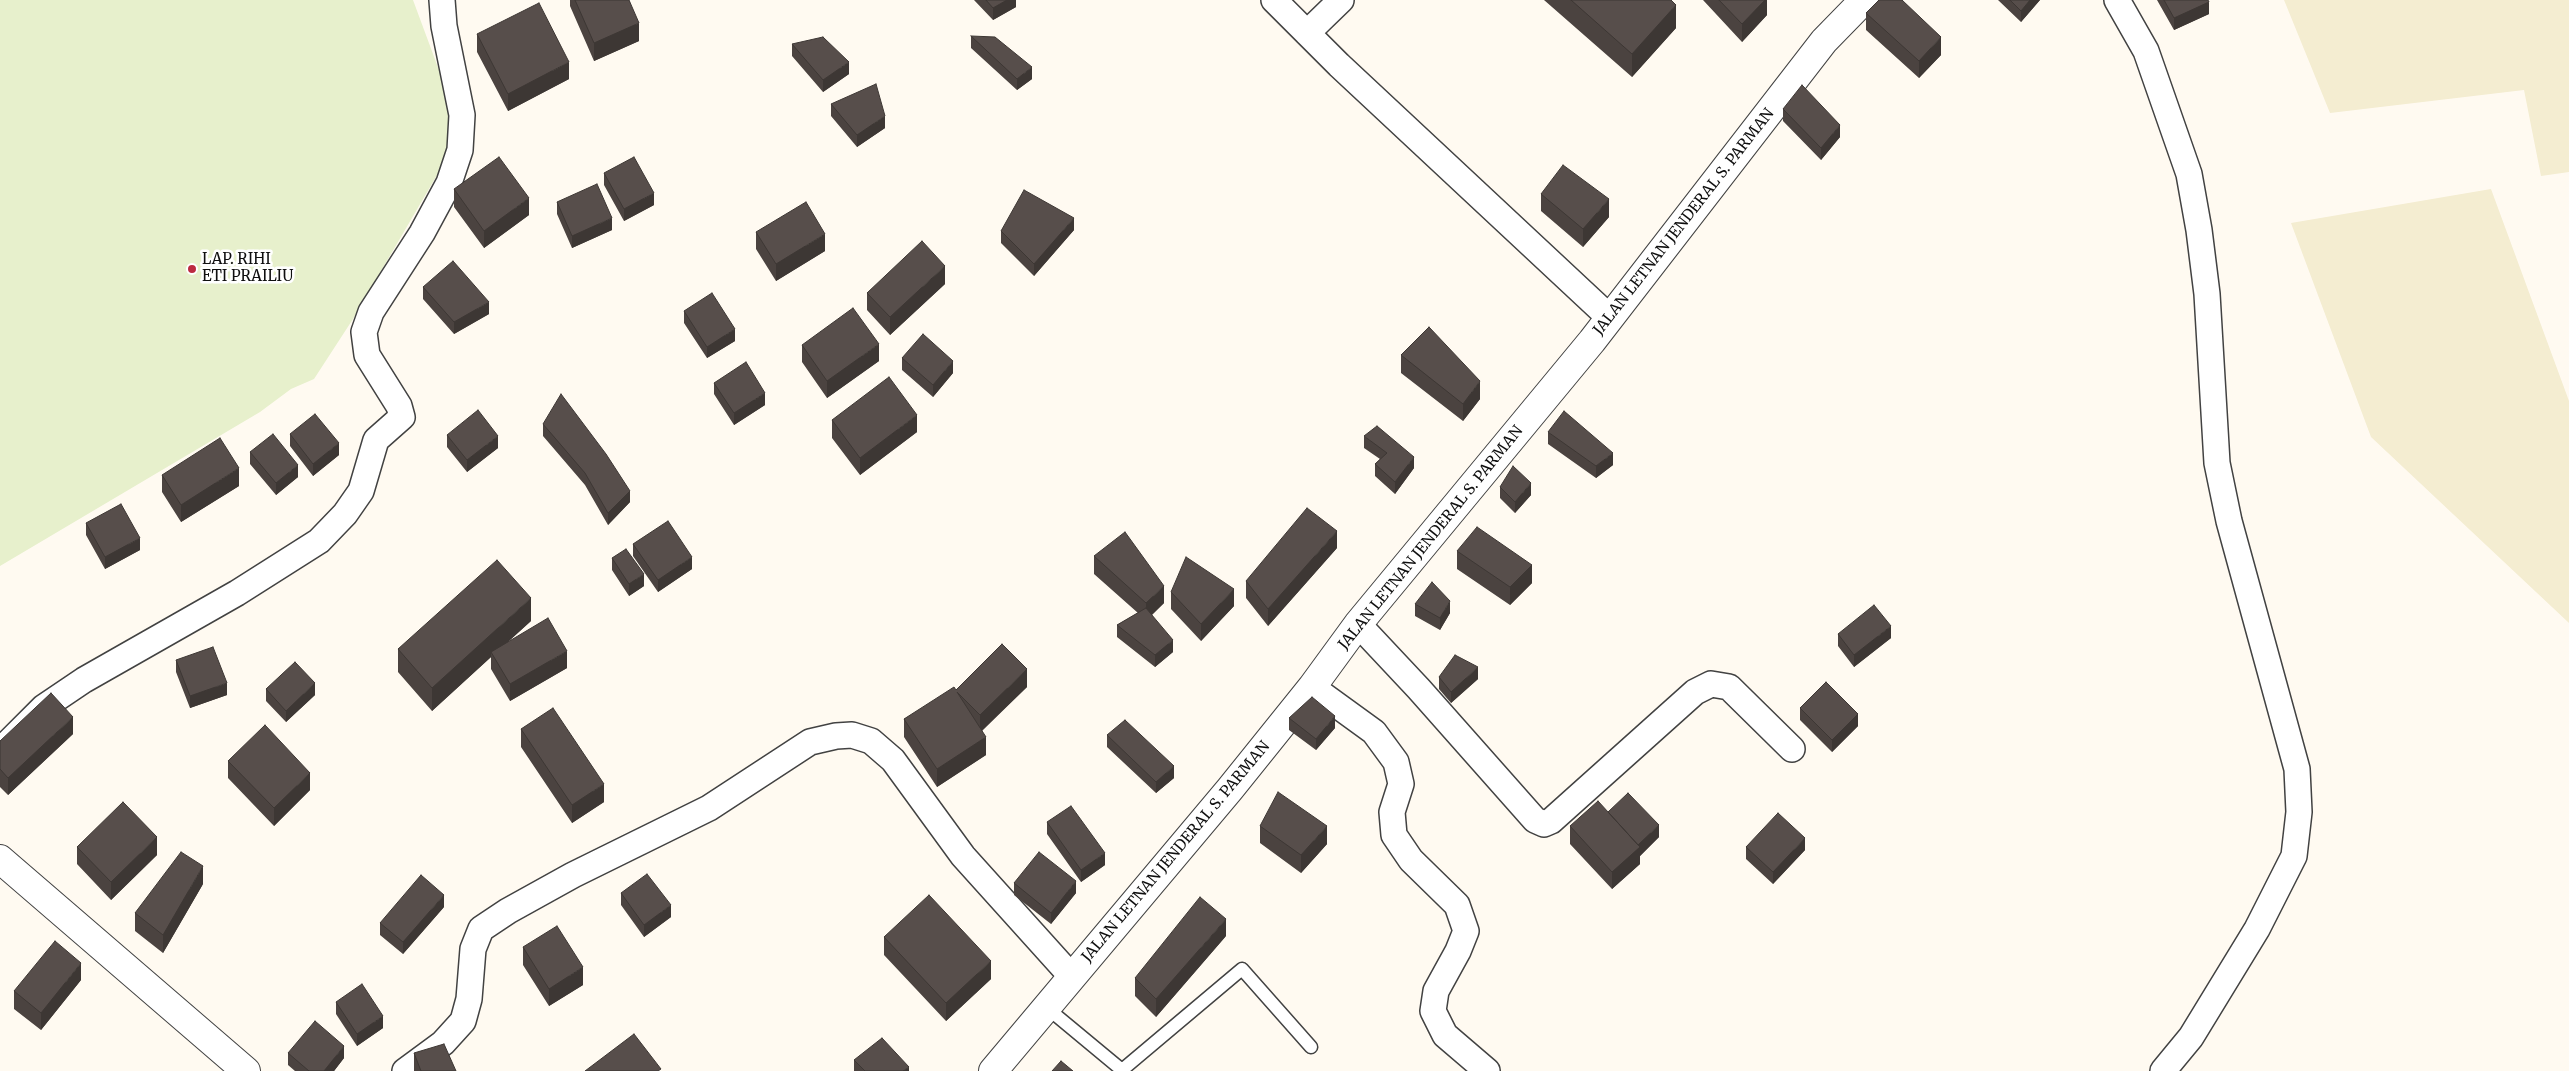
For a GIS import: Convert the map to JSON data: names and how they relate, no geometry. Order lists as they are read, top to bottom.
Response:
{
  "streets": {
    "street": ["JALAN LETNAN JENDERAL S. PARMAN"]
  },
  "places": ["LAP. RIHI ETI PRAILIU"]
}
